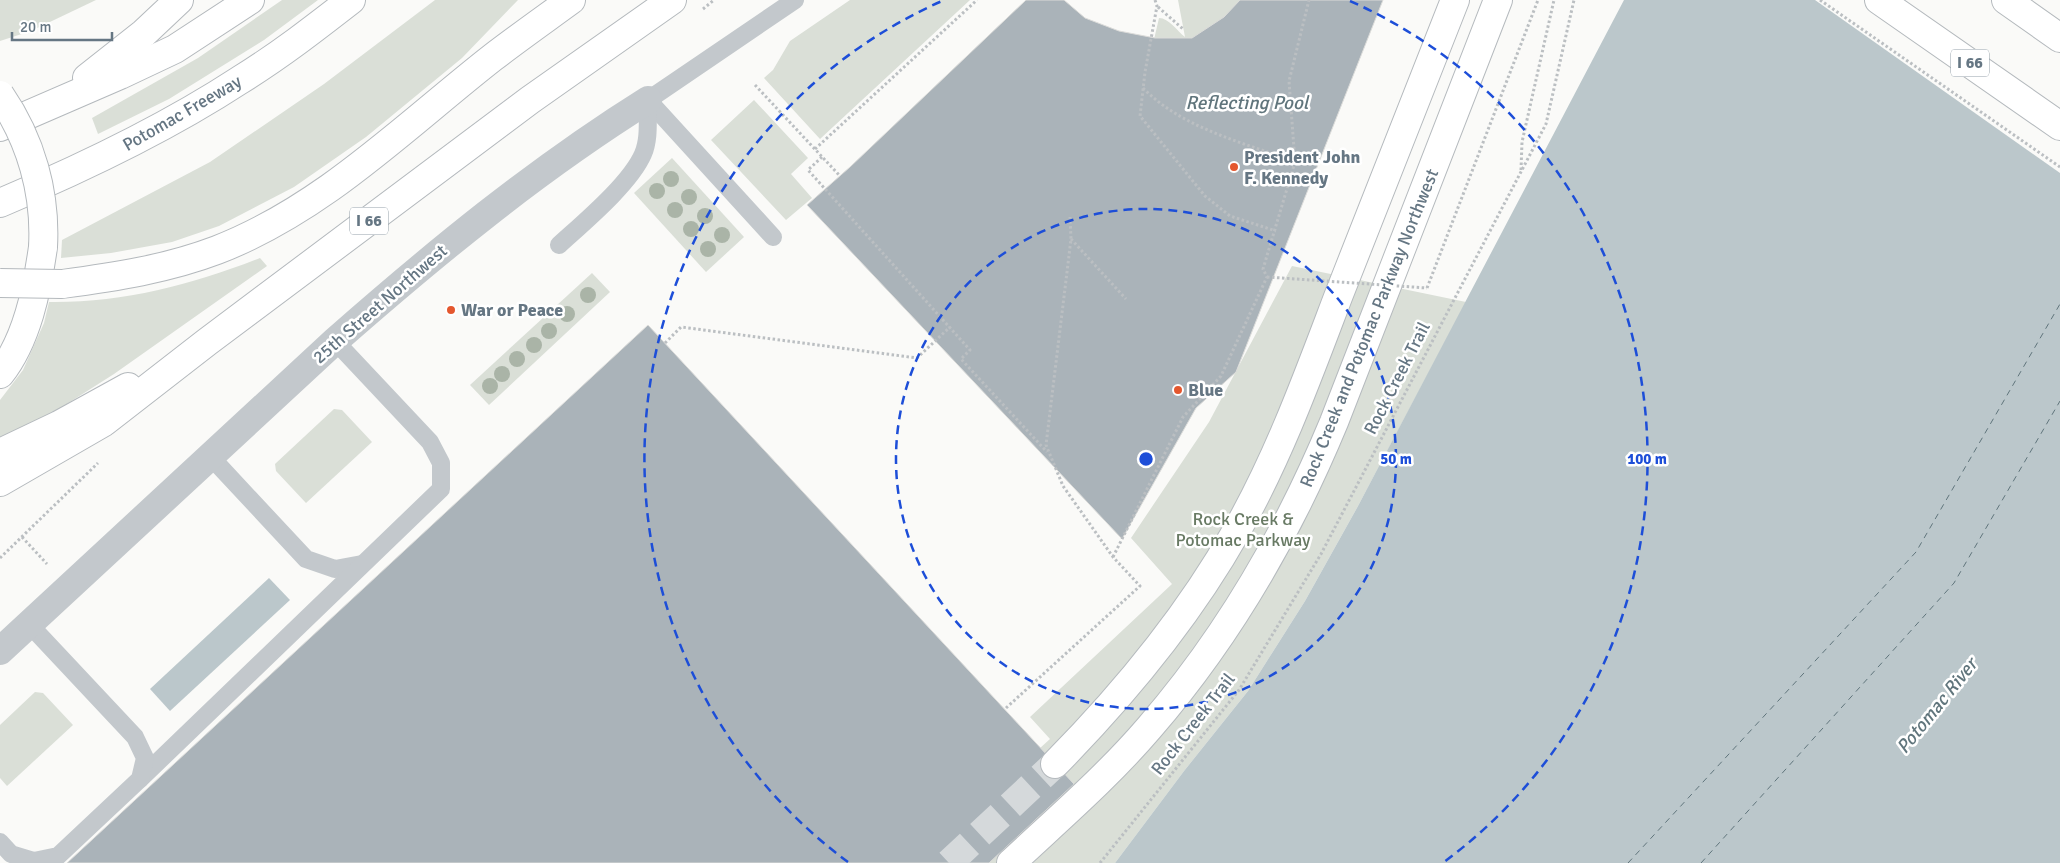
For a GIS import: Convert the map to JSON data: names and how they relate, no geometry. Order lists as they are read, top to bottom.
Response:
{
  "streets": {
    "main road": ["I 66", "Potomac Freeway", "Rock Creek and Potomac Parkway Northwest"],
    "street": ["25th Street Northwest"],
    "path": ["Rock Creek Trail"]
  },
  "water": ["Reflecting Pool", "Potomac River"],
  "parks": ["Rock Creek & Potomac Parkway"],
  "places": ["President John F. Kennedy", "War or Peace", "Blue"],
  "scale_bar": "20 m",
  "rings": ["50 m", "100 m"]
}
